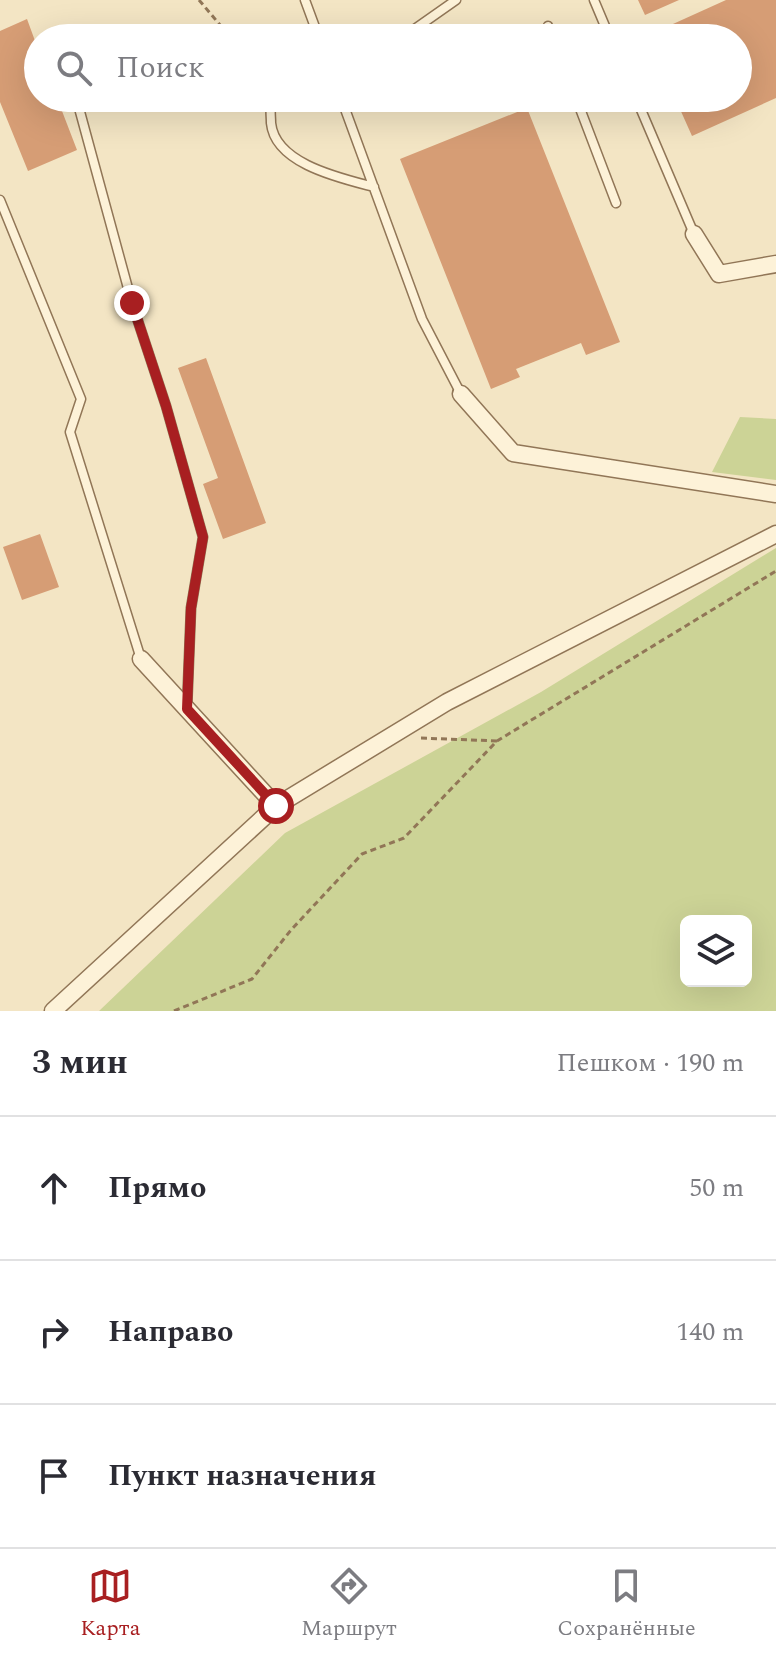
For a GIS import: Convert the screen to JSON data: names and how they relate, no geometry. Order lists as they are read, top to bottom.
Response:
{
  "page": {
    "search": "Поиск",
    "heading": ["3 мин", "Пешком · 190 m"],
    "list": [
      ["Прямо", "50 m"],
      ["Направо", "140 m"],
      "Пункт назначения"
    ],
    "nav": ["Карта", "Маршрут", "Сохранённые"]
  }
}
